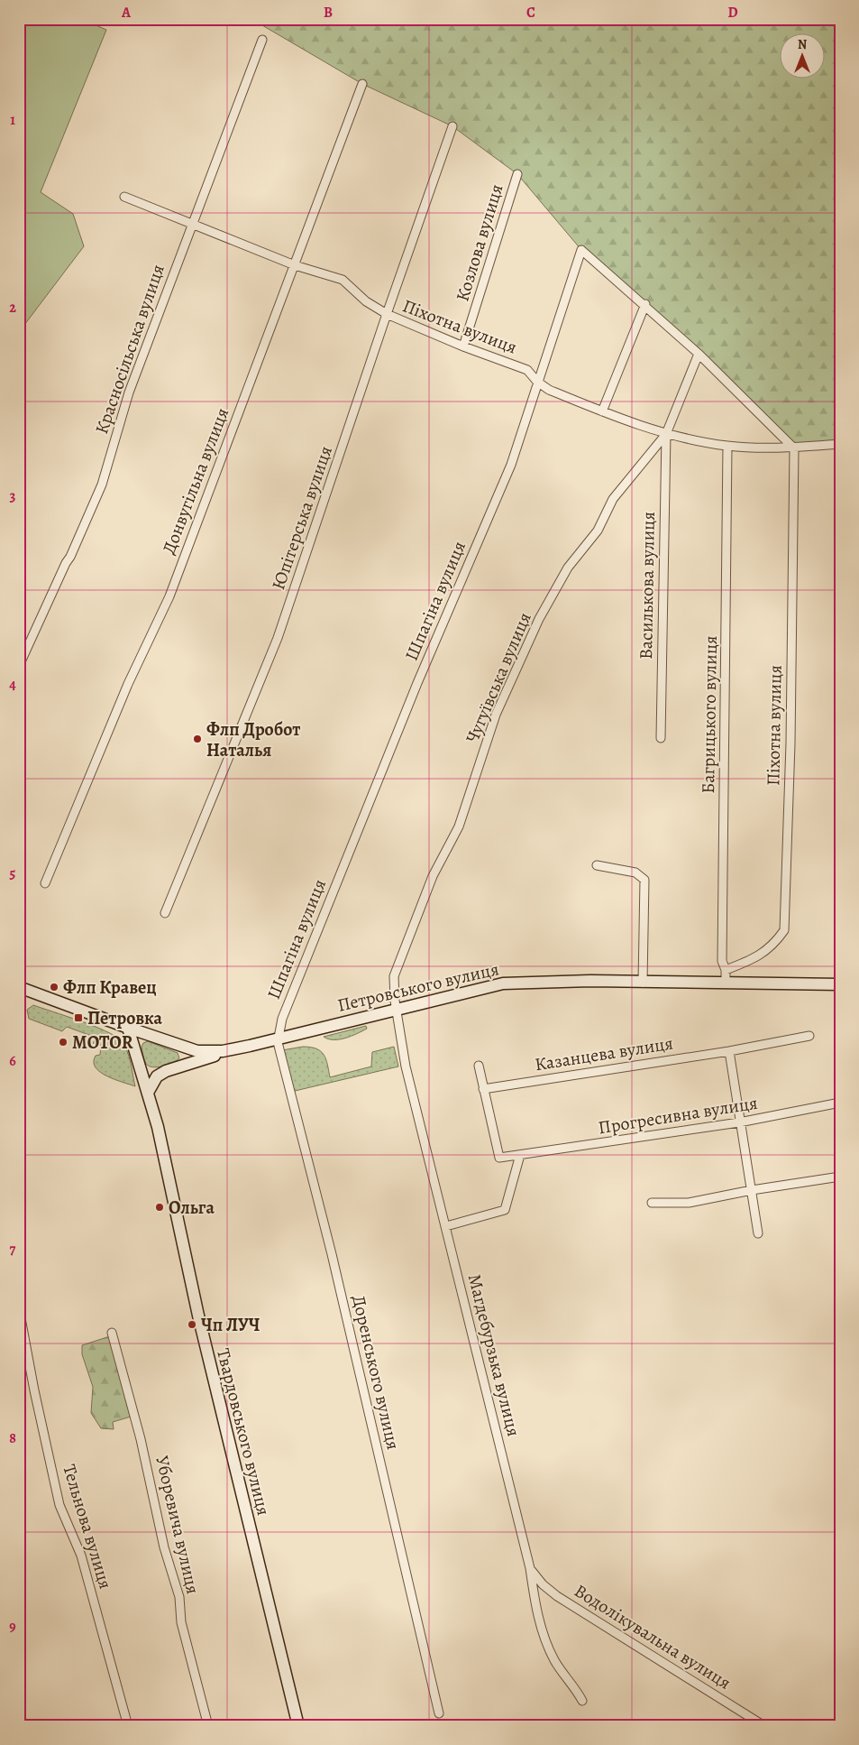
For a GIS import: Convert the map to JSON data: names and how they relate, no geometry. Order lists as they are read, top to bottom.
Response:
{
  "streets": {
    "main road": ["Петровського вулиця", "Твардовського вулиця"],
    "street": [
      "Козлова вулиця",
      "Піхотна вулиця",
      "Красносільська вулиця",
      "Донвугільна вулиця",
      "Юпітерська вулиця",
      "Василькова вулиця",
      "Шпагіна вулиця",
      "Чугуївська вулиця",
      "Багрицького вулиця",
      "Казанцева вулиця",
      "Прогресивна вулиця",
      "Магдебурзька вулиця",
      "Доренського вулиця",
      "Уборевича вулиця",
      "Тельнова вулиця",
      "Водолікувальна вулиця"
    ]
  },
  "crossings": [
    ["Козлова вулиця", "Піхотна вулиця"],
    ["Піхотна вулиця", "Красносільська вулиця"],
    ["Піхотна вулиця", "Донвугільна вулиця"],
    ["Піхотна вулиця", "Юпітерська вулиця"],
    ["Піхотна вулиця", "Василькова вулиця"],
    ["Піхотна вулиця", "Шпагіна вулиця"],
    ["Піхотна вулиця", "Чугуївська вулиця"],
    ["Піхотна вулиця", "Багрицького вулиця"],
    ["Василькова вулиця", "Чугуївська вулиця"],
    ["Шпагіна вулиця", "Петровського вулиця"],
    ["Шпагіна вулиця", "Доренського вулиця"],
    ["Чугуївська вулиця", "Петровського вулиця"],
    ["Чугуївська вулиця", "Магдебурзька вулиця"],
    ["Багрицького вулиця", "Петровського вулиця"],
    ["Петровського вулиця", "Магдебурзька вулиця"],
    ["Петровського вулиця", "Доренського вулиця"],
    ["Петровського вулиця", "Твардовського вулиця"],
    ["Казанцева вулиця", "Прогресивна вулиця"],
    ["Магдебурзька вулиця", "Водолікувальна вулиця"]
  ],
  "places": {
    "other": [
      "Флп Дробот Наталья",
      "Флп Кравец",
      "MOTOR",
      "Ольга",
      "Чп ЛУЧ"
    ],
    "transit": ["Петровка"]
  },
  "north": "top",
  "grid": {
    "columns": [
      "A",
      "B",
      "C",
      "D"
    ],
    "rows": [
      "1",
      "2",
      "3",
      "4",
      "5",
      "6",
      "7",
      "8",
      "9"
    ]
  }
}
